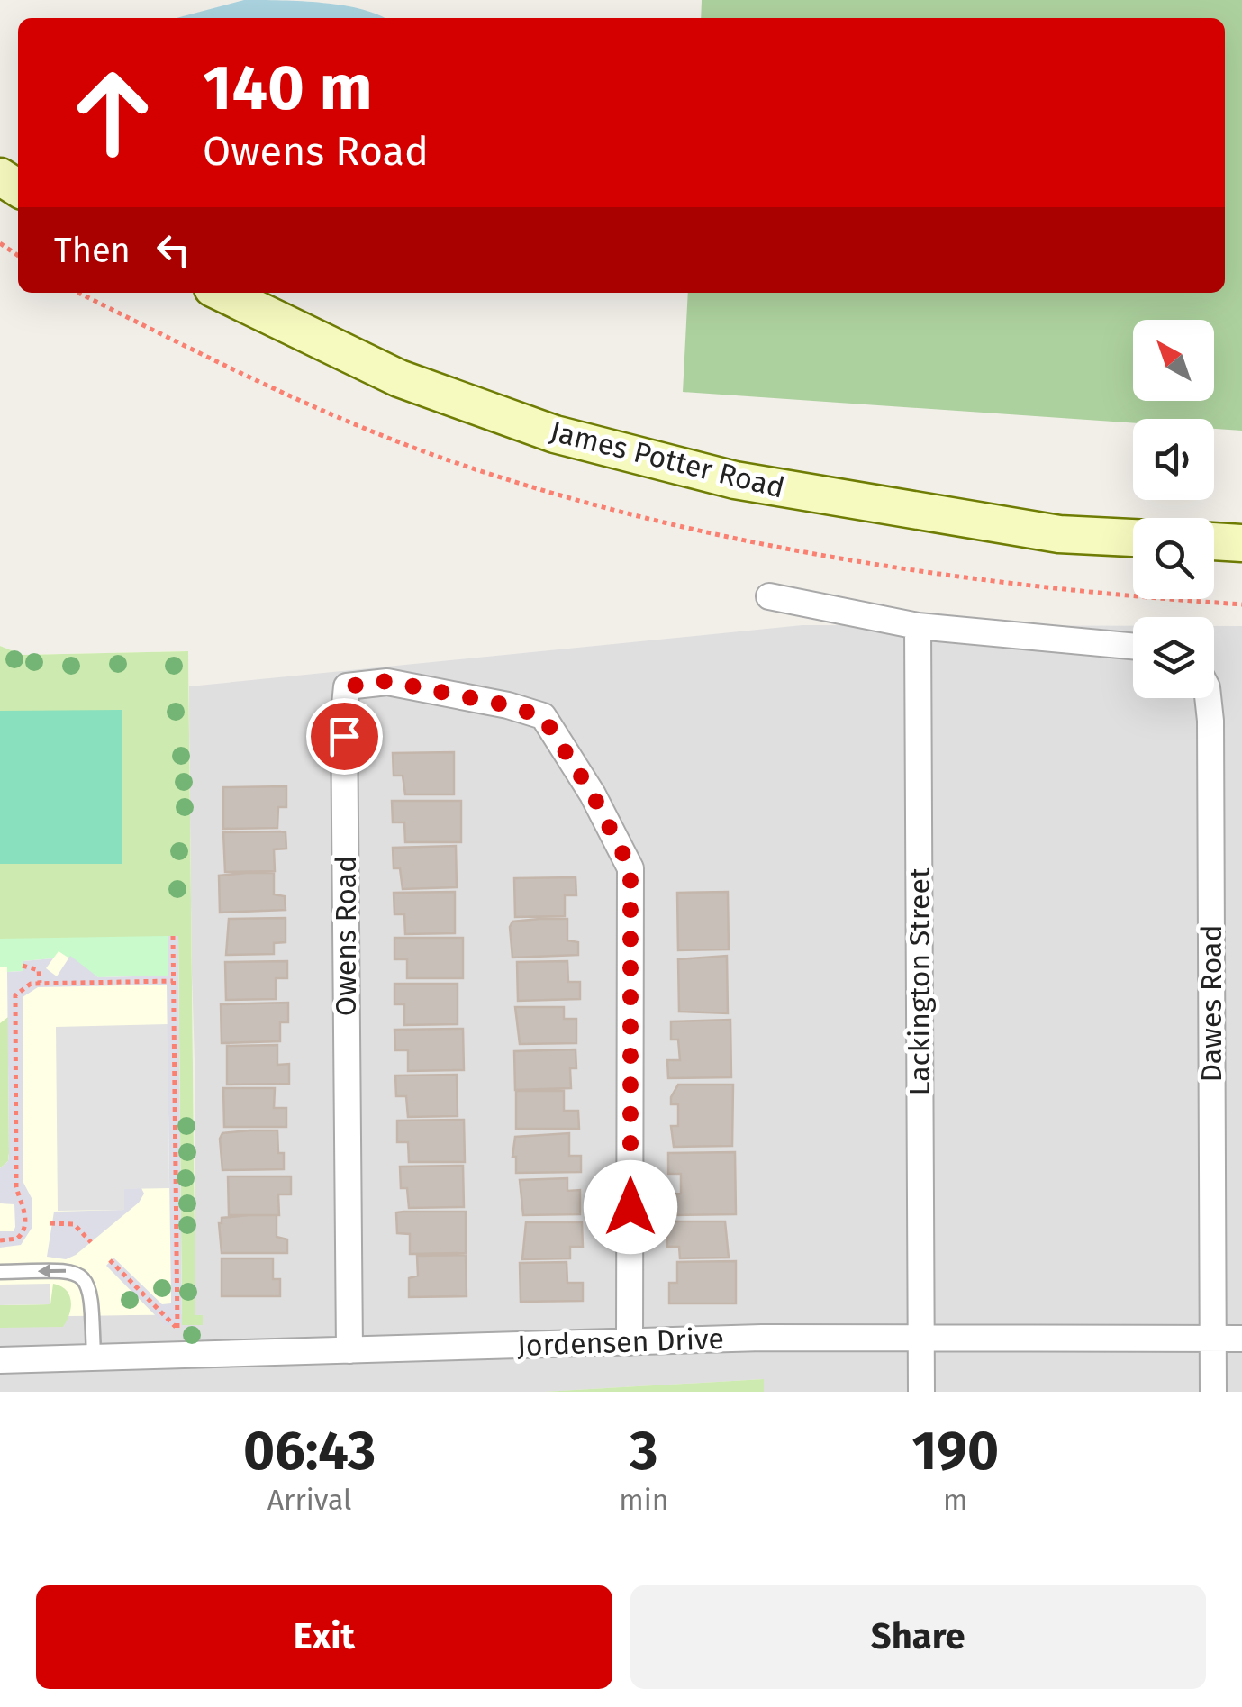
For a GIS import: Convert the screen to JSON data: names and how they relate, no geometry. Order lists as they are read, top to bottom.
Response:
{
  "streets": {
    "main road": ["James Potter Road"],
    "street": [
      "Owens Road",
      "Lackington Street",
      "Dawes Road",
      "Jordensen Drive"
    ]
  },
  "crossings": [
    ["Owens Road", "Jordensen Drive"],
    ["Lackington Street", "Jordensen Drive"],
    ["Dawes Road", "Jordensen Drive"]
  ],
  "north": "top left",
  "page": {
    "turn": ["140 m", "Owens Road"],
    "then": "Then",
    "eta": [
      "06:43",
      "Arrival",
      "3",
      "min",
      "190",
      "m"
    ],
    "buttons": ["Exit", "Share"]
  }
}
